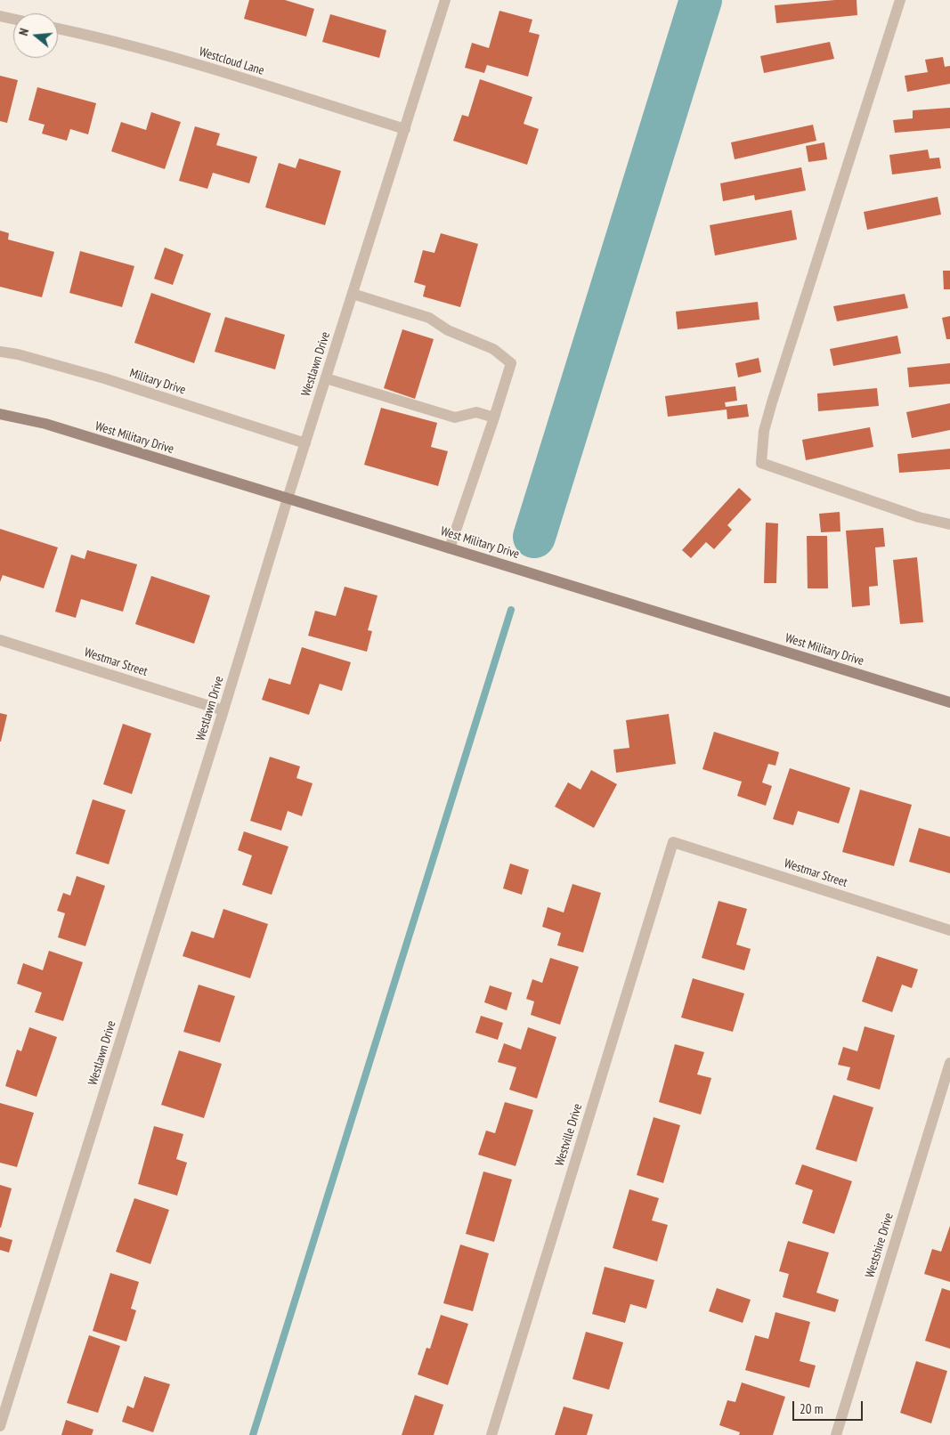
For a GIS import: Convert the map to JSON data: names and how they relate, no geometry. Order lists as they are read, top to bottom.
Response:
{
  "streets": {
    "main road": ["West Military Drive"],
    "street": [
      "Westcloud Lane",
      "Westlawn Drive",
      "Military Drive",
      "Westmar Street",
      "Westville Drive",
      "Westshire Drive"
    ]
  },
  "crossings": [
    ["Westcloud Lane", "Westlawn Drive"],
    ["Westlawn Drive", "Military Drive"],
    ["Westlawn Drive", "West Military Drive"],
    ["Westlawn Drive", "Westmar Street"],
    ["Westmar Street", "Westville Drive"]
  ],
  "scale_bar": "20 m",
  "north": "left"
}
